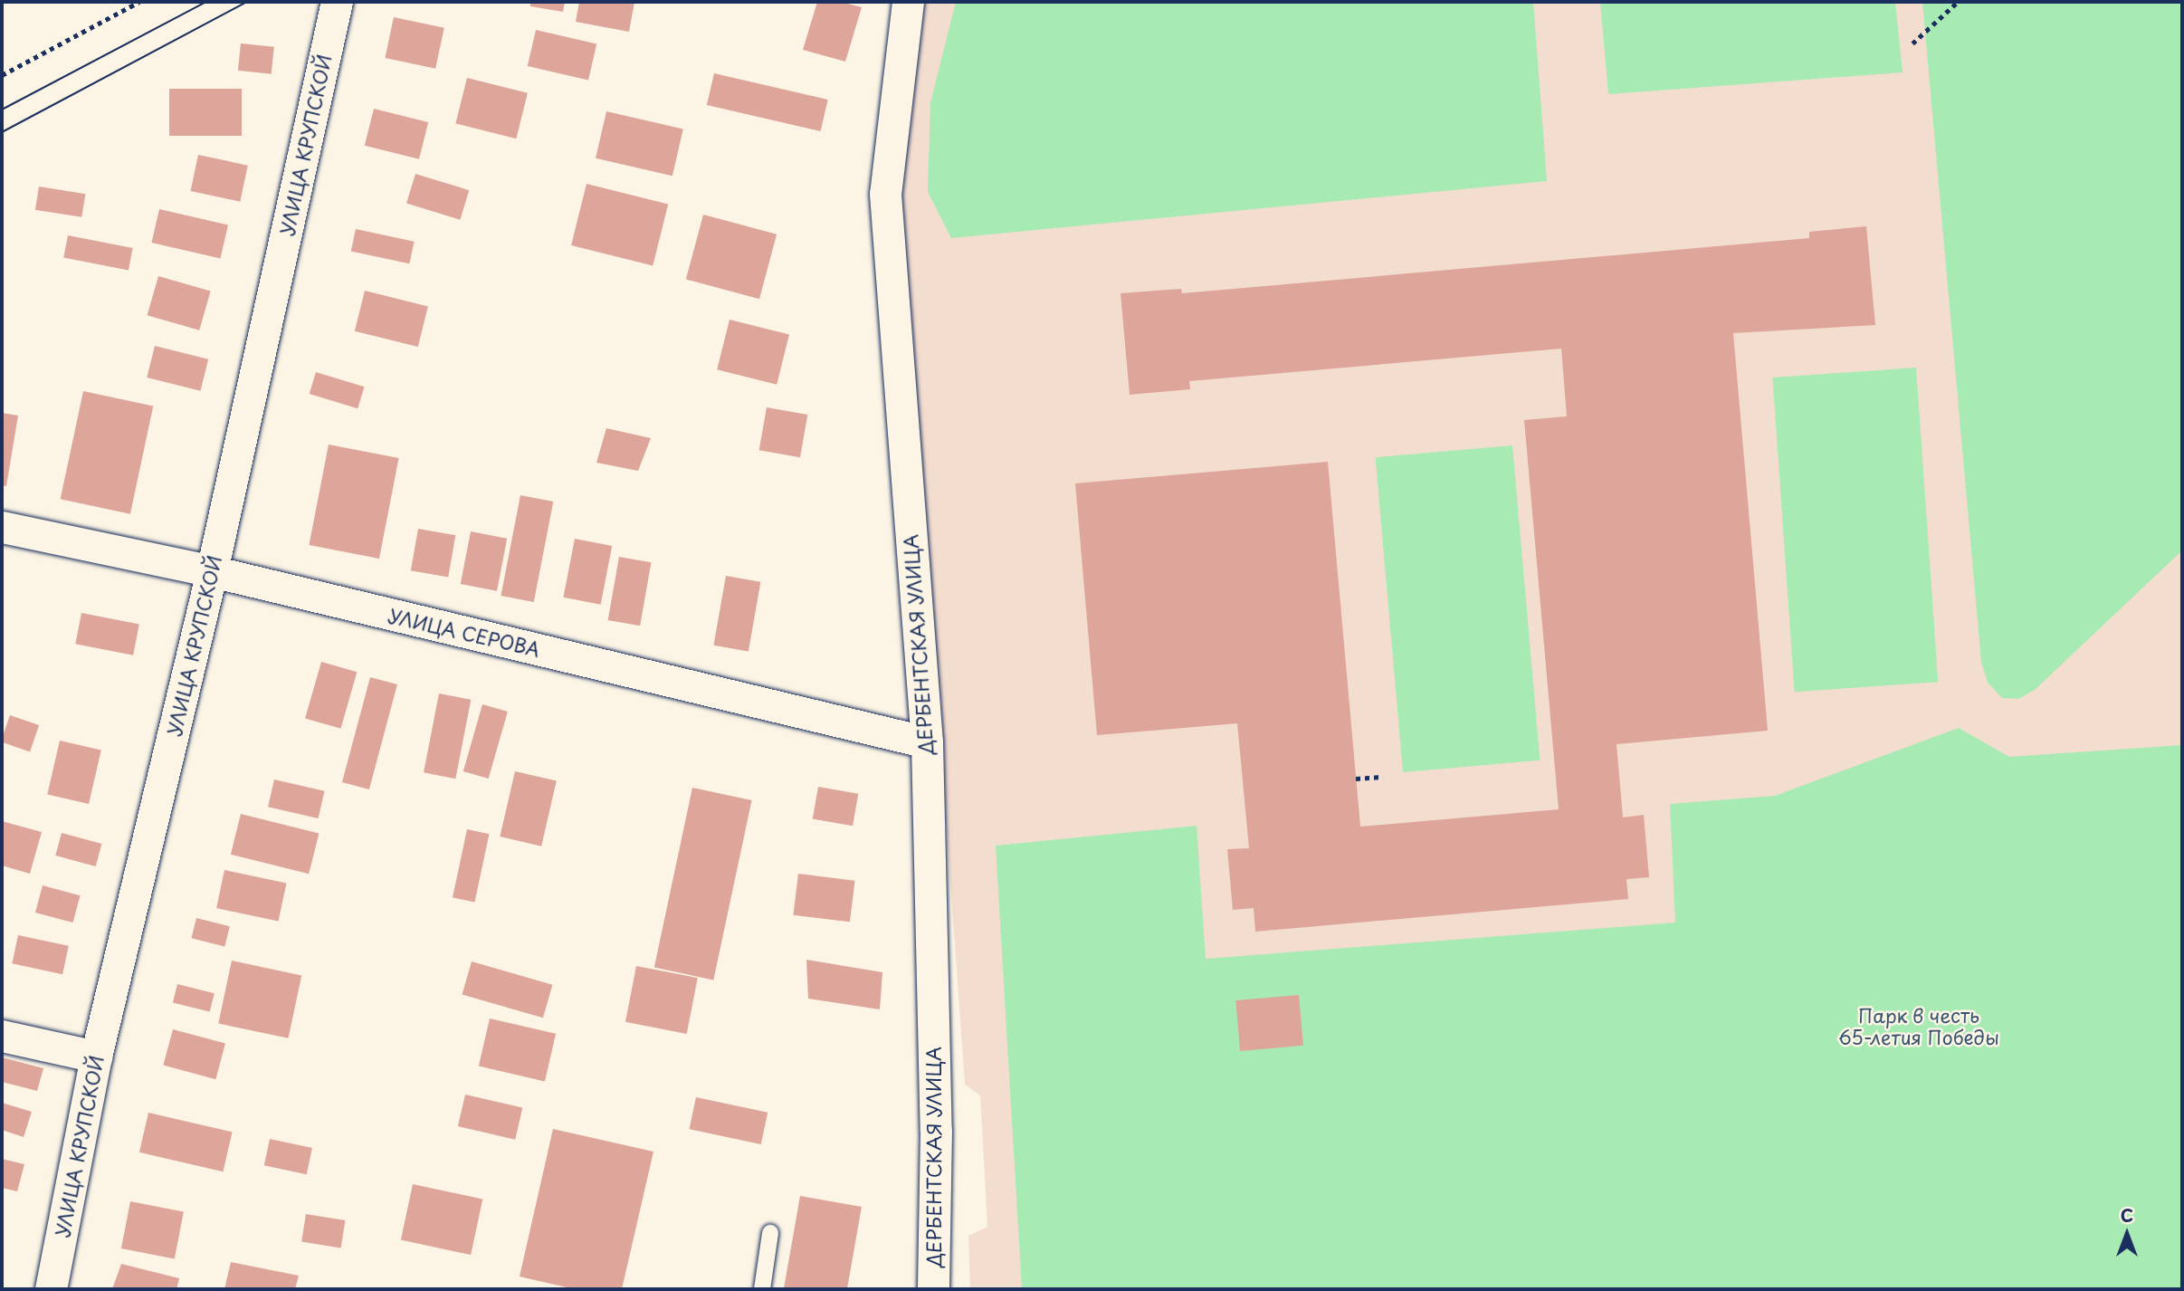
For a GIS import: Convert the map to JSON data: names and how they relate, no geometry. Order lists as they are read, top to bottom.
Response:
{
  "streets": {
    "street": ["УЛИЦА КРУПСКОЙ", "УЛИЦА СЕРОВА", "ДЕРБЕНТСКАЯ УЛИЦА"]
  },
  "crossings": [
    ["УЛИЦА КРУПСКОЙ", "УЛИЦА СЕРОВА"],
    ["УЛИЦА СЕРОВА", "ДЕРБЕНТСКАЯ УЛИЦА"]
  ],
  "parks": ["Парк в честь 65-летия Победы"],
  "north": "top"
}
